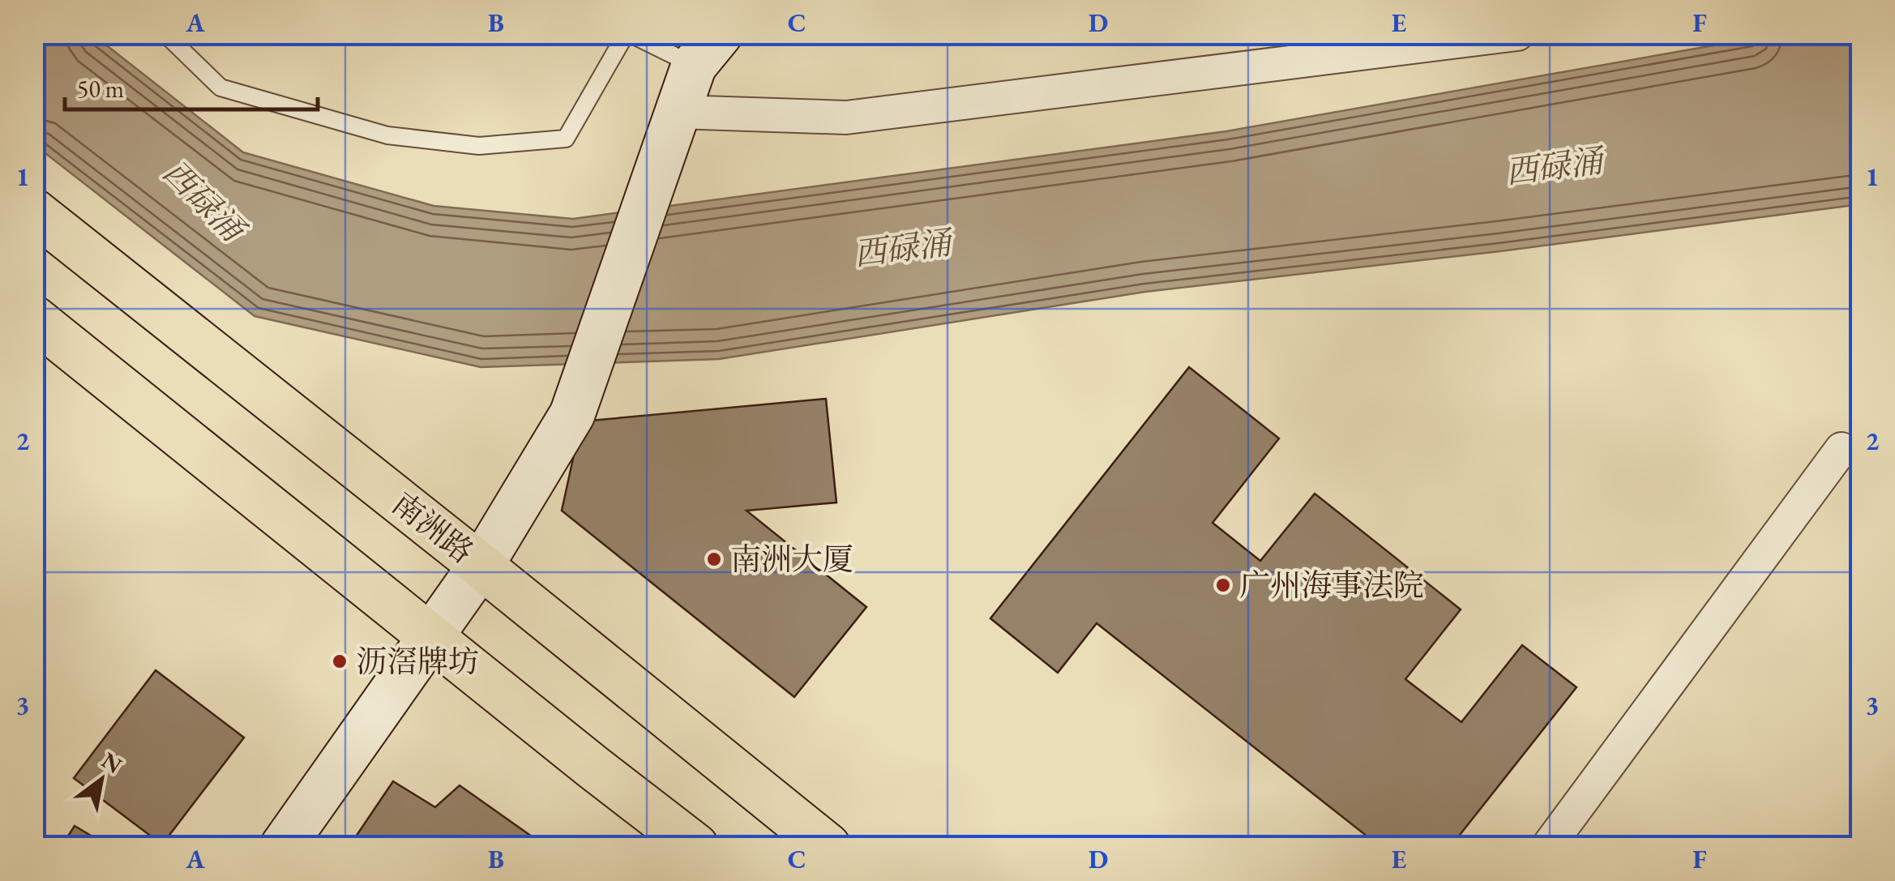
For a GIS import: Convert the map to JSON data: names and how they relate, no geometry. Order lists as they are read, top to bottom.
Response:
{
  "streets": {
    "main road": ["南洲路"]
  },
  "water": ["西碌涌"],
  "places": ["南洲大厦", "广州海事法院", "沥滘牌坊"],
  "scale_bar": "50 m",
  "north": "top right",
  "grid": {
    "columns": [
      "A",
      "B",
      "C",
      "D",
      "E",
      "F"
    ],
    "rows": ["1", "2", "3"]
  }
}
